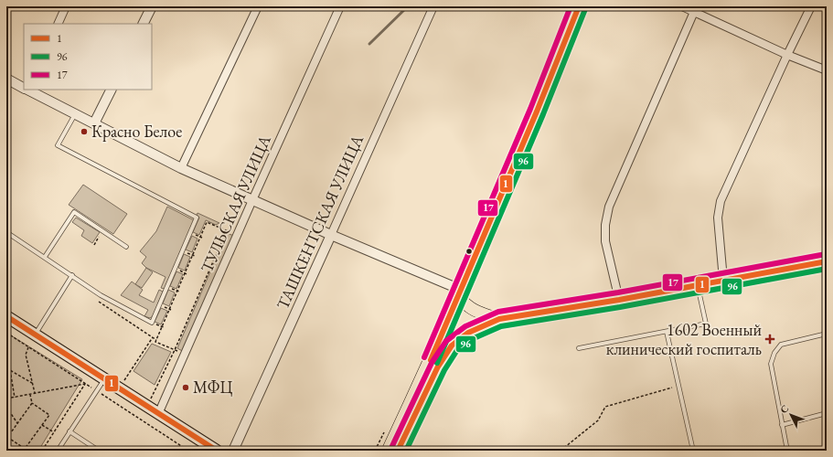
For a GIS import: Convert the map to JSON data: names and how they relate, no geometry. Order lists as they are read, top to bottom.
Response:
{
  "streets": {
    "street": ["ТУЛЬСКАЯ УЛИЦА", "ТАШКЕНТСКАЯ УЛИЦА"]
  },
  "places": {
    "other": ["Красно Белое", "МФЦ"],
    "health": ["1602 Военный клинический госпиталь"]
  },
  "lines": ["transit line 1", "transit line 17", "transit line 96"],
  "legend": ["1", "96", "17"],
  "north": "top left"
}
